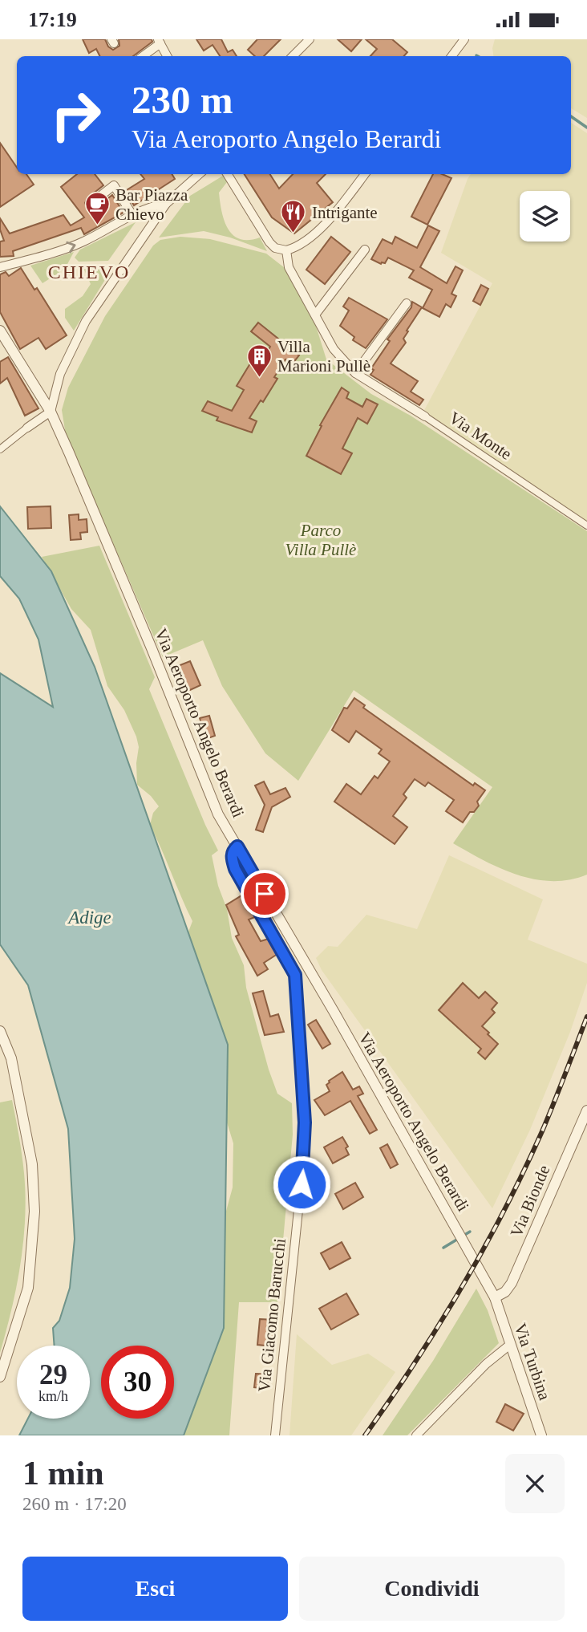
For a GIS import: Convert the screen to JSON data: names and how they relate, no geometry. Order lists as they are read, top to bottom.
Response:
{
  "streets": {
    "street": [
      "Via Monte",
      "Via Aeroporto Angelo Berardi",
      "Via Bionde",
      "Via Giacomo Barucchi",
      "Via Turbina"
    ]
  },
  "crossings": [
    ["Via Aeroporto Angelo Berardi", "Via Bionde"],
    ["Via Aeroporto Angelo Berardi", "Via Giacomo Barucchi"],
    ["Via Aeroporto Angelo Berardi", "Via Turbina"],
    ["Via Bionde", "Via Turbina"]
  ],
  "districts": ["CHIEVO"],
  "water": ["Adige"],
  "parks": ["Parco Villa Pullè"],
  "places": {
    "cafe": ["Bar Piazza Chievo"],
    "restaurant": ["Intrigante"],
    "building": ["Villa Marioni Pullè"]
  },
  "page": {
    "status": "17:19",
    "turn": ["230 m", "Via Aeroporto Angelo Berardi"],
    "speed": "29 km/h",
    "limit": "30",
    "heading": ["1 min", "260 m · 17:20"],
    "buttons": ["Esci", "Condividi"]
  }
}
